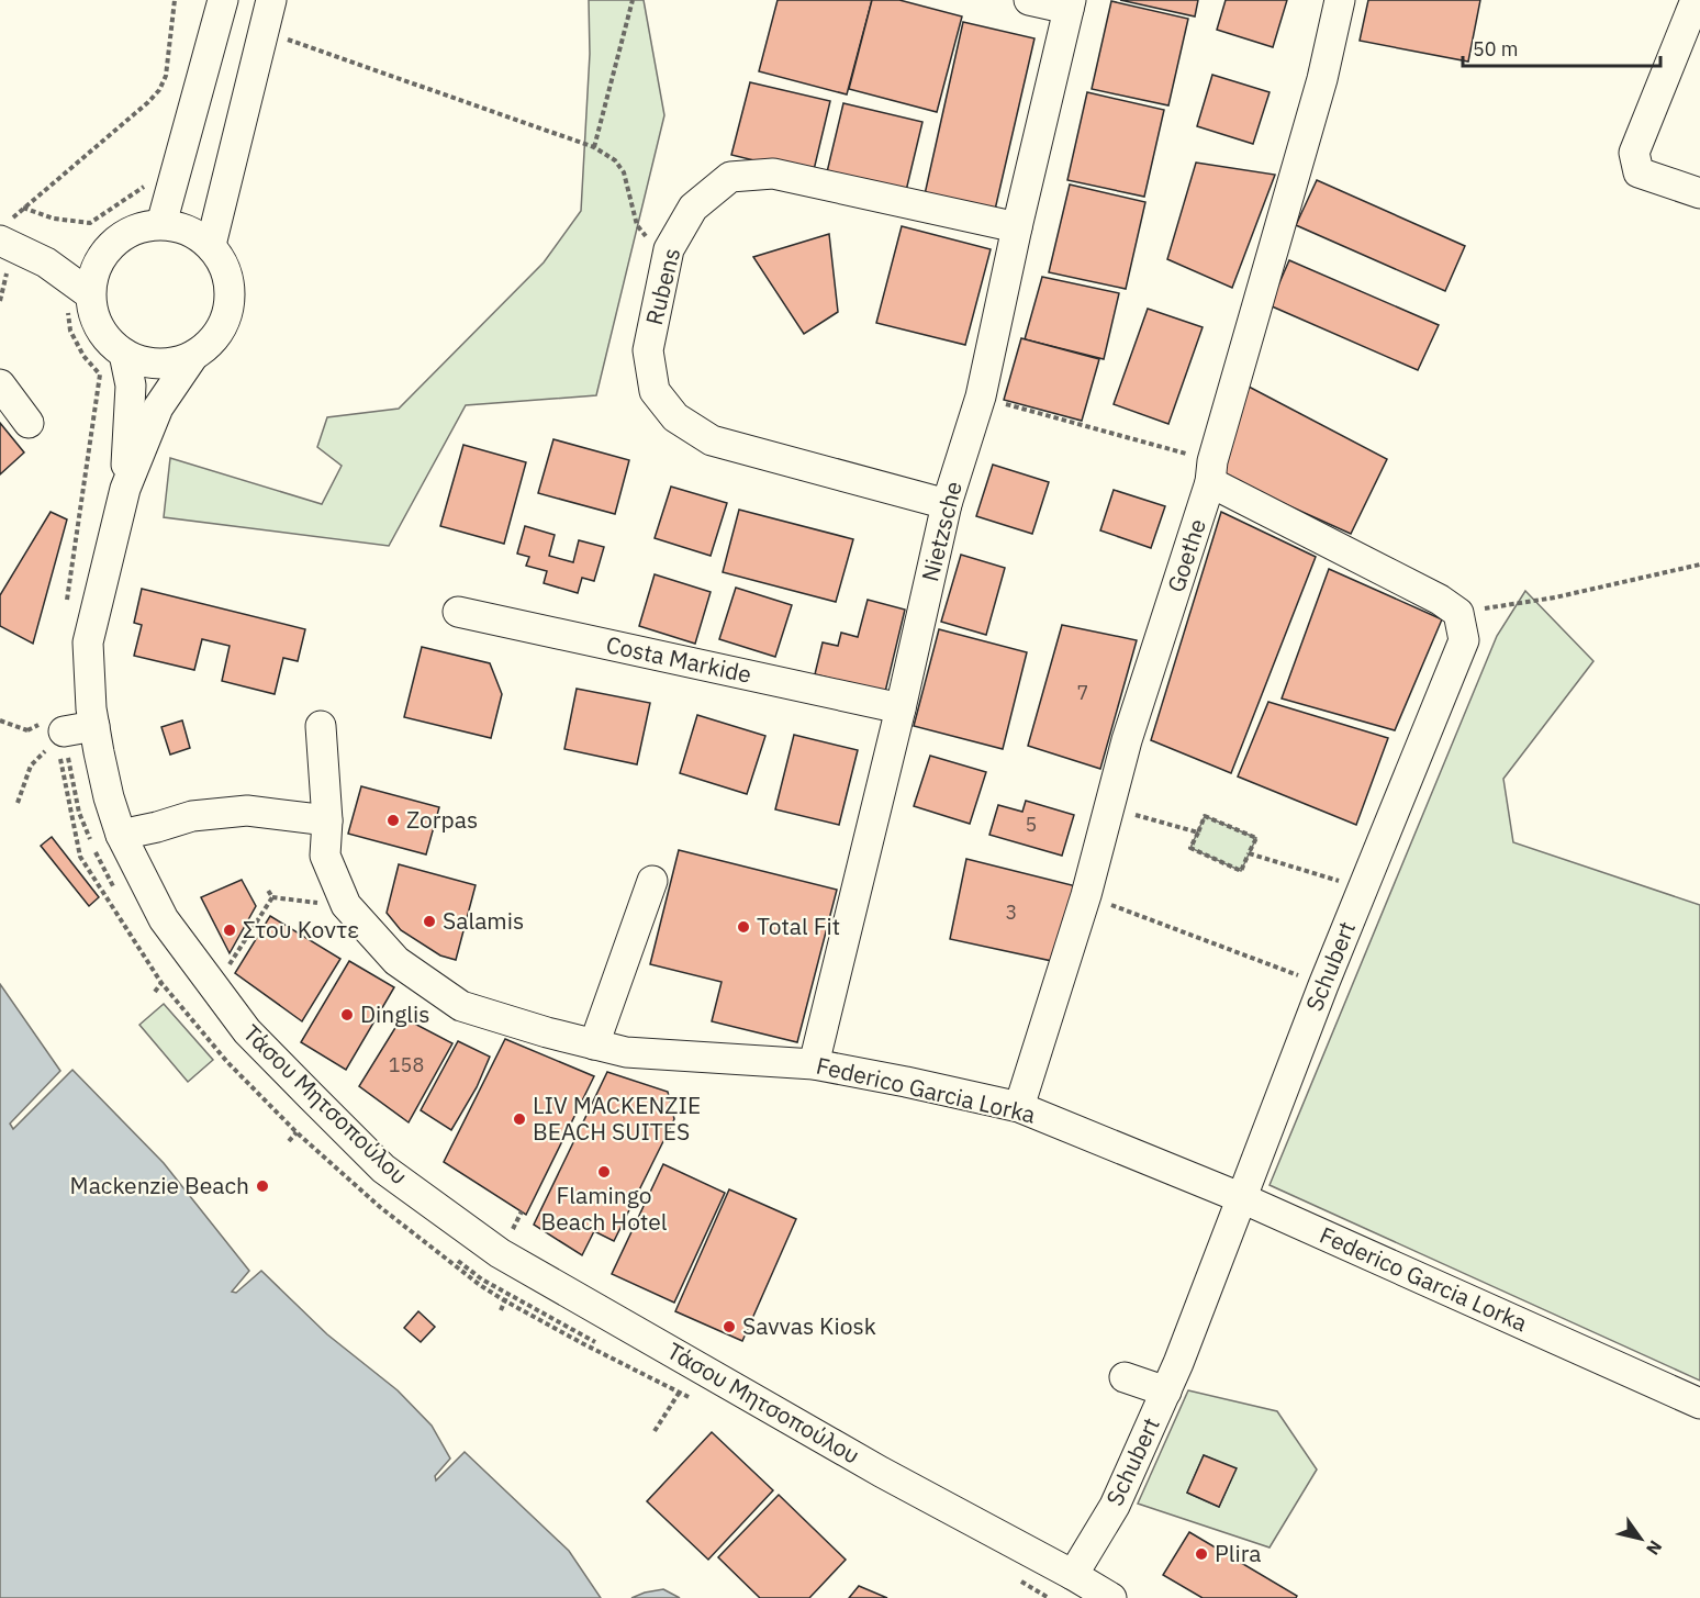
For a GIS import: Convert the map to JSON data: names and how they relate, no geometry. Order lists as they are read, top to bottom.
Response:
{
  "streets": {
    "street": [
      "Rubens",
      "Nietzsche",
      "Goethe",
      "Costa Markide",
      "Schubert",
      "Federico Garcia Lorka",
      "Τάσου Μητσοπούλου"
    ]
  },
  "crossings": [
    ["Rubens", "Nietzsche"],
    ["Nietzsche", "Costa Markide"],
    ["Nietzsche", "Federico Garcia Lorka"],
    ["Goethe", "Federico Garcia Lorka"],
    ["Schubert", "Federico Garcia Lorka"],
    ["Schubert", "Τάσου Μητσοπούλου"]
  ],
  "places": [
    "Zorpas",
    "Salamis",
    "Total Fit",
    "Στου Κοντε",
    "Dinglis",
    "LIV MACKENZIE BEACH SUITES",
    "Flamingo Beach Hotel",
    "Mackenzie Beach",
    "Savvas Kiosk",
    "Plira"
  ],
  "house_numbers": [
    "7",
    "5",
    "3",
    "158"
  ],
  "scale_bar": "50 m",
  "north": "bottom right"
}
